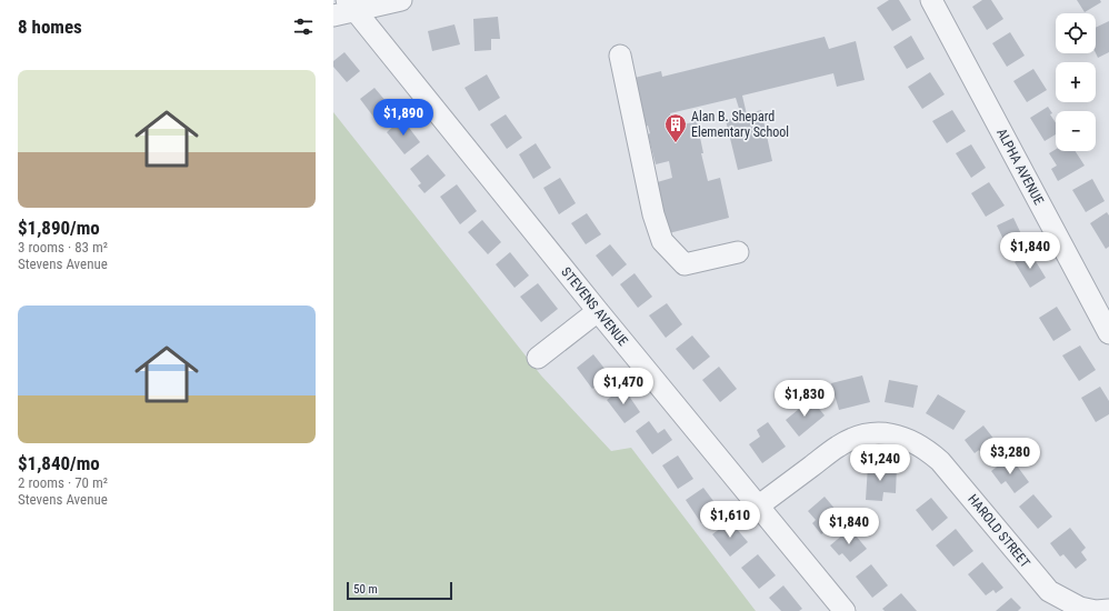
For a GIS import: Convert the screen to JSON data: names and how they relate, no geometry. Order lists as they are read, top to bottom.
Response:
{
  "streets": {
    "street": ["ALPHA AVENUE", "STEVENS AVENUE", "HAROLD STREET"]
  },
  "crossings": [
    ["STEVENS AVENUE", "HAROLD STREET"]
  ],
  "places": {
    "building": ["Alan B. Shepard Elementary School"]
  },
  "scale_bar": "50 m",
  "page": {
    "heading": "8 homes",
    "map_buttons": ["+", "−"],
    "list": [
      {
        "name": "$1,890/mo",
        "note": "3 rooms · 83 m² · Stevens Avenue"
      },
      {
        "name": "$1,840/mo",
        "note": "2 rooms · 70 m² · Stevens Avenue"
      }
    ],
    "price": [
      "$1,890",
      "$1,840",
      "$1,470",
      "$1,830",
      "$3,280",
      "$1,240",
      "$1,610",
      "$1,840"
    ],
    "scale": "50 m"
  }
}
